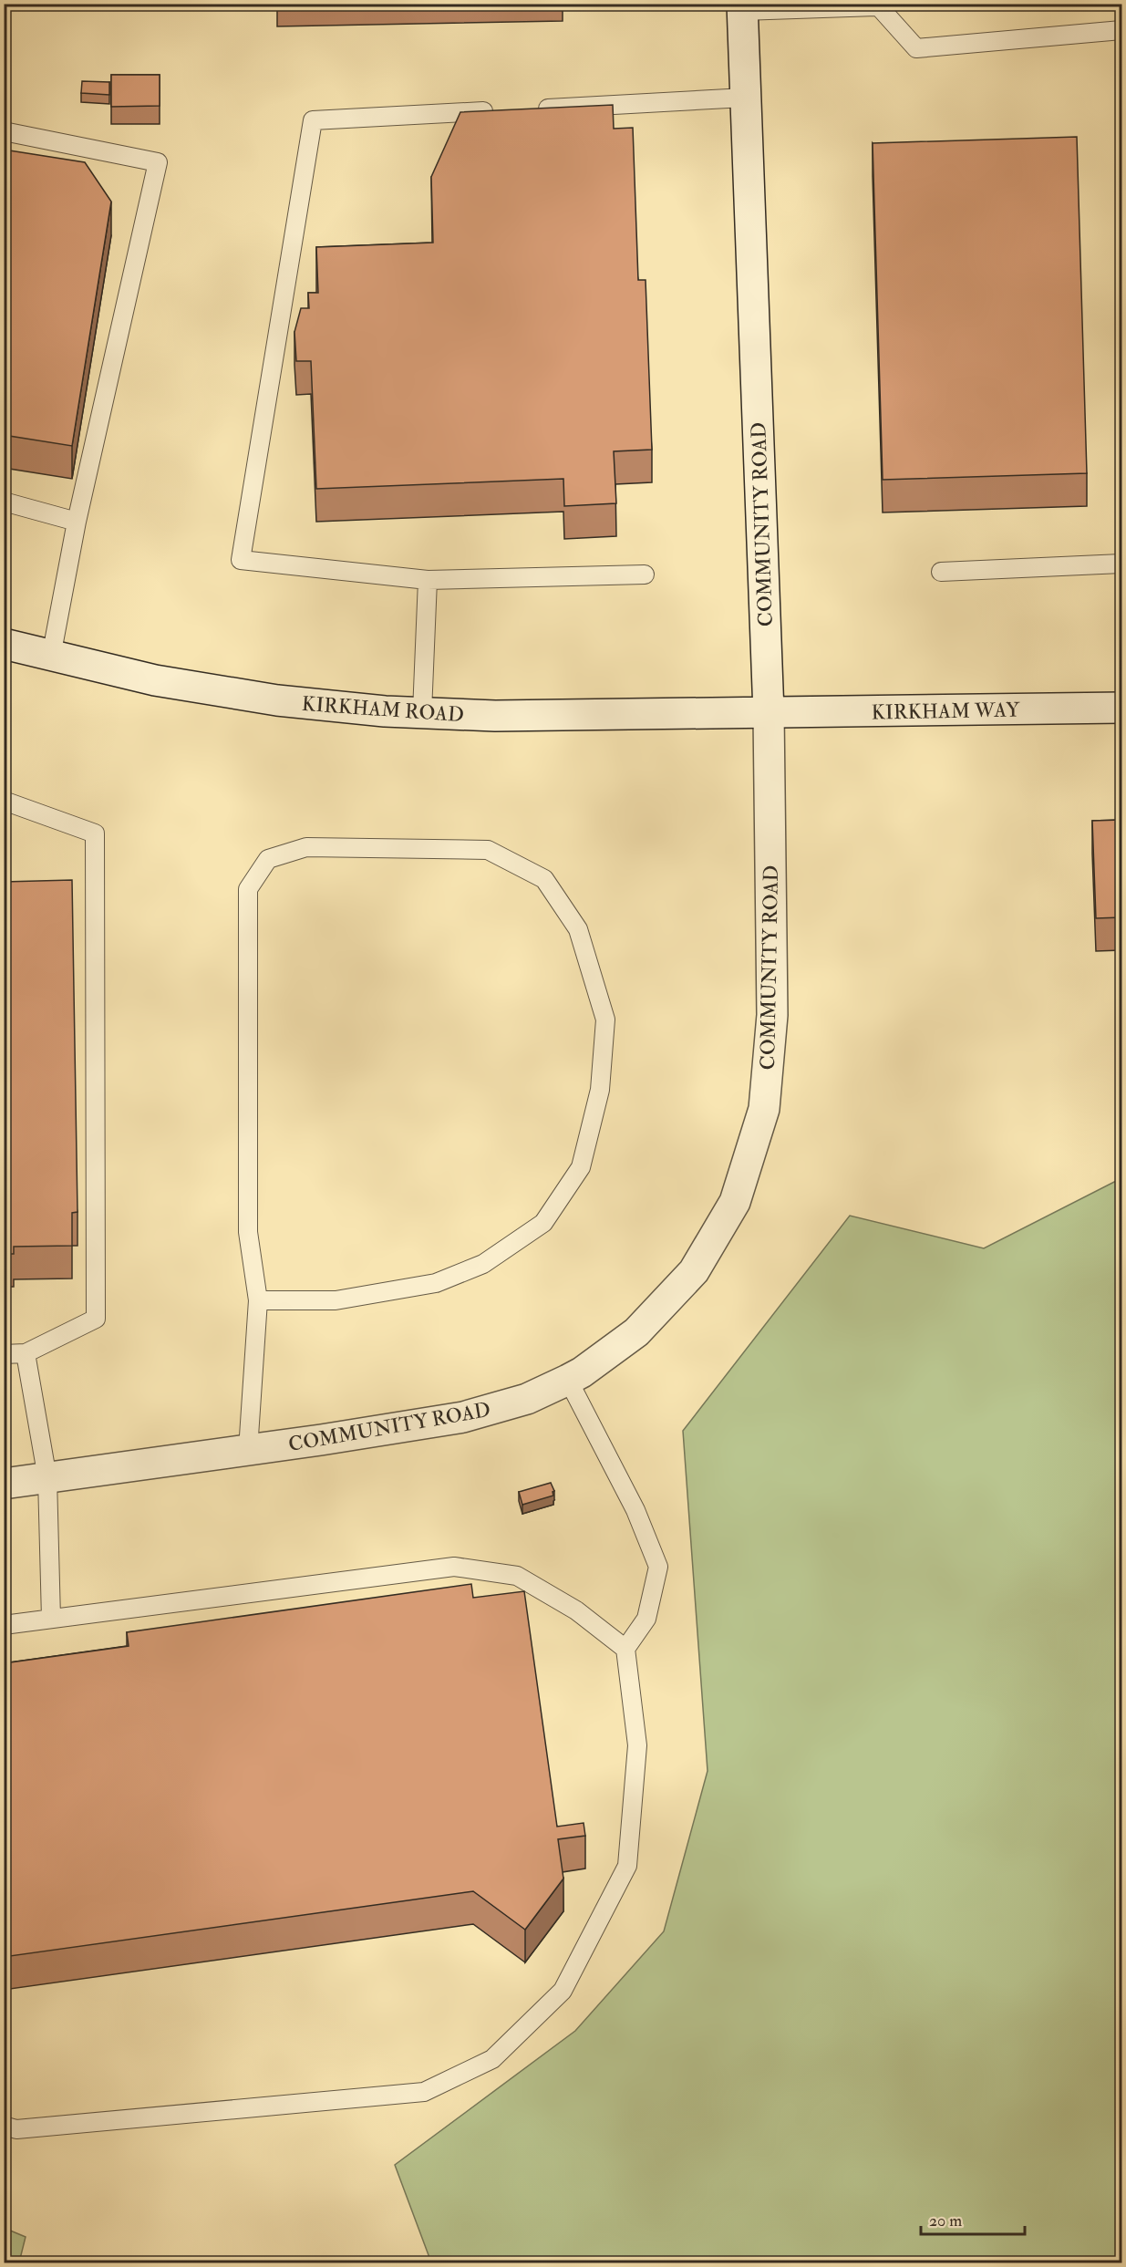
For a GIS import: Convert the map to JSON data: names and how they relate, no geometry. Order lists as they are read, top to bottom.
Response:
{
  "streets": {
    "main road": ["COMMUNITY ROAD", "KIRKHAM ROAD", "KIRKHAM WAY"]
  },
  "crossings": [
    ["COMMUNITY ROAD", "KIRKHAM ROAD"],
    ["COMMUNITY ROAD", "KIRKHAM WAY"],
    ["KIRKHAM ROAD", "KIRKHAM WAY"]
  ],
  "scale_bar": "20 m"
}
